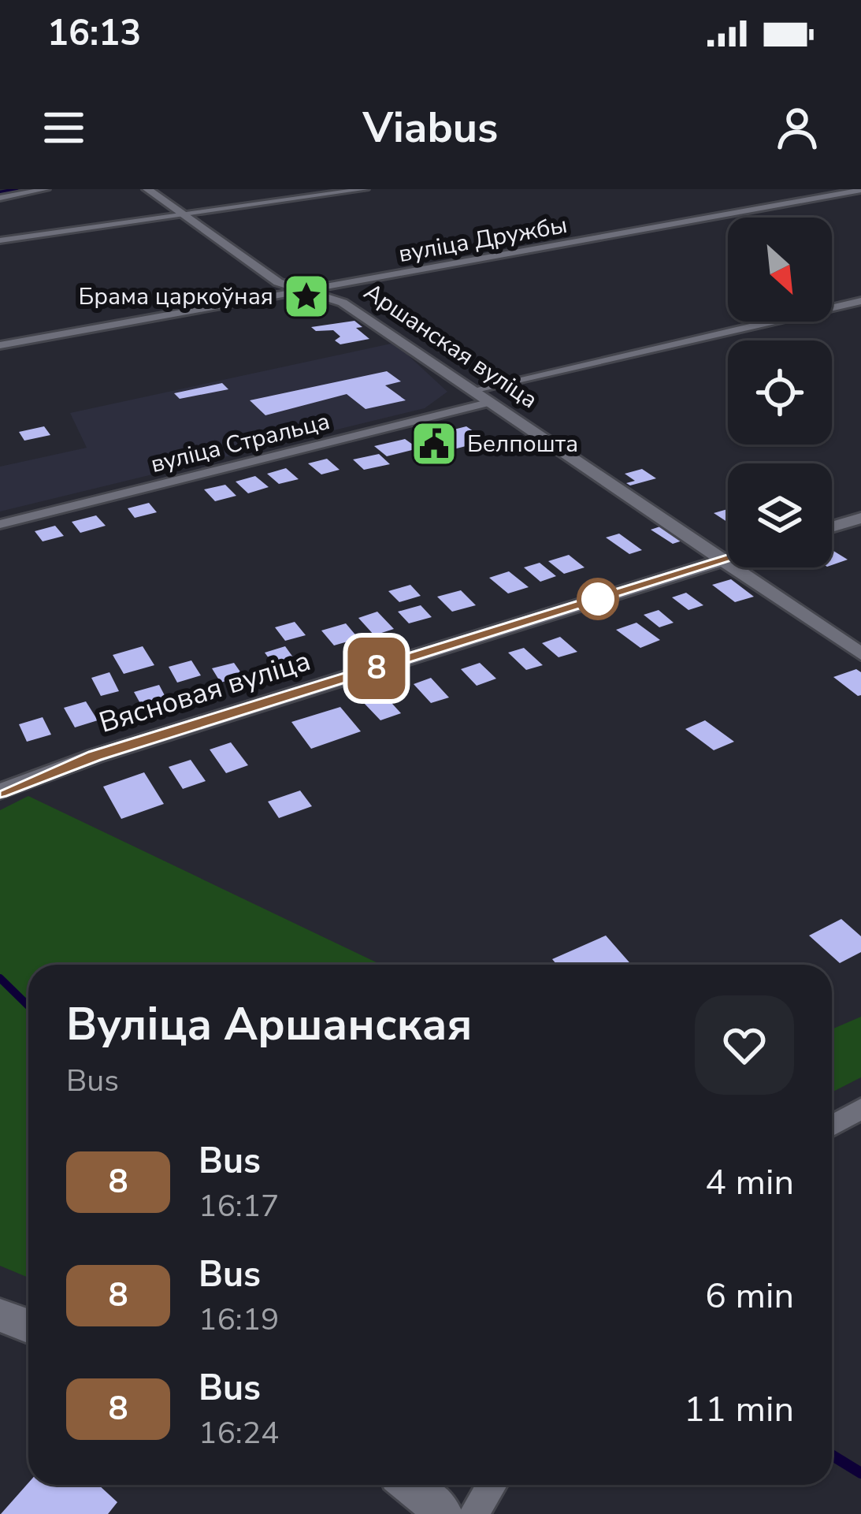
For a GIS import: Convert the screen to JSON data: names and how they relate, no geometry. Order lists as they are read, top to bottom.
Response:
{
  "streets": {
    "street": [
      "вуліца Дружбы",
      "Аршанская вуліца",
      "вуліца Стральца",
      "Вясновая вуліца"
    ]
  },
  "crossings": [
    ["вуліца Дружбы", "Аршанская вуліца"],
    ["Аршанская вуліца", "вуліца Стральца"],
    ["Аршанская вуліца", "Вясновая вуліца"]
  ],
  "places": {
    "place": ["Брама царкоўная"],
    "public building": ["Белпошта"]
  },
  "lines": ["bus line 8"],
  "north": "bottom right",
  "page": {
    "status": "16:13",
    "header": "Viabus",
    "on_map": "8",
    "heading": ["Вуліца Аршанская", "Bus"],
    "list": [
      {
        "mark": "8",
        "name": "Bus",
        "note": "16:17",
        "value": "4 min"
      },
      {
        "mark": "8",
        "name": "Bus",
        "note": "16:19",
        "value": "6 min"
      },
      {
        "mark": "8",
        "name": "Bus",
        "note": "16:24",
        "value": "11 min"
      }
    ]
  }
}
